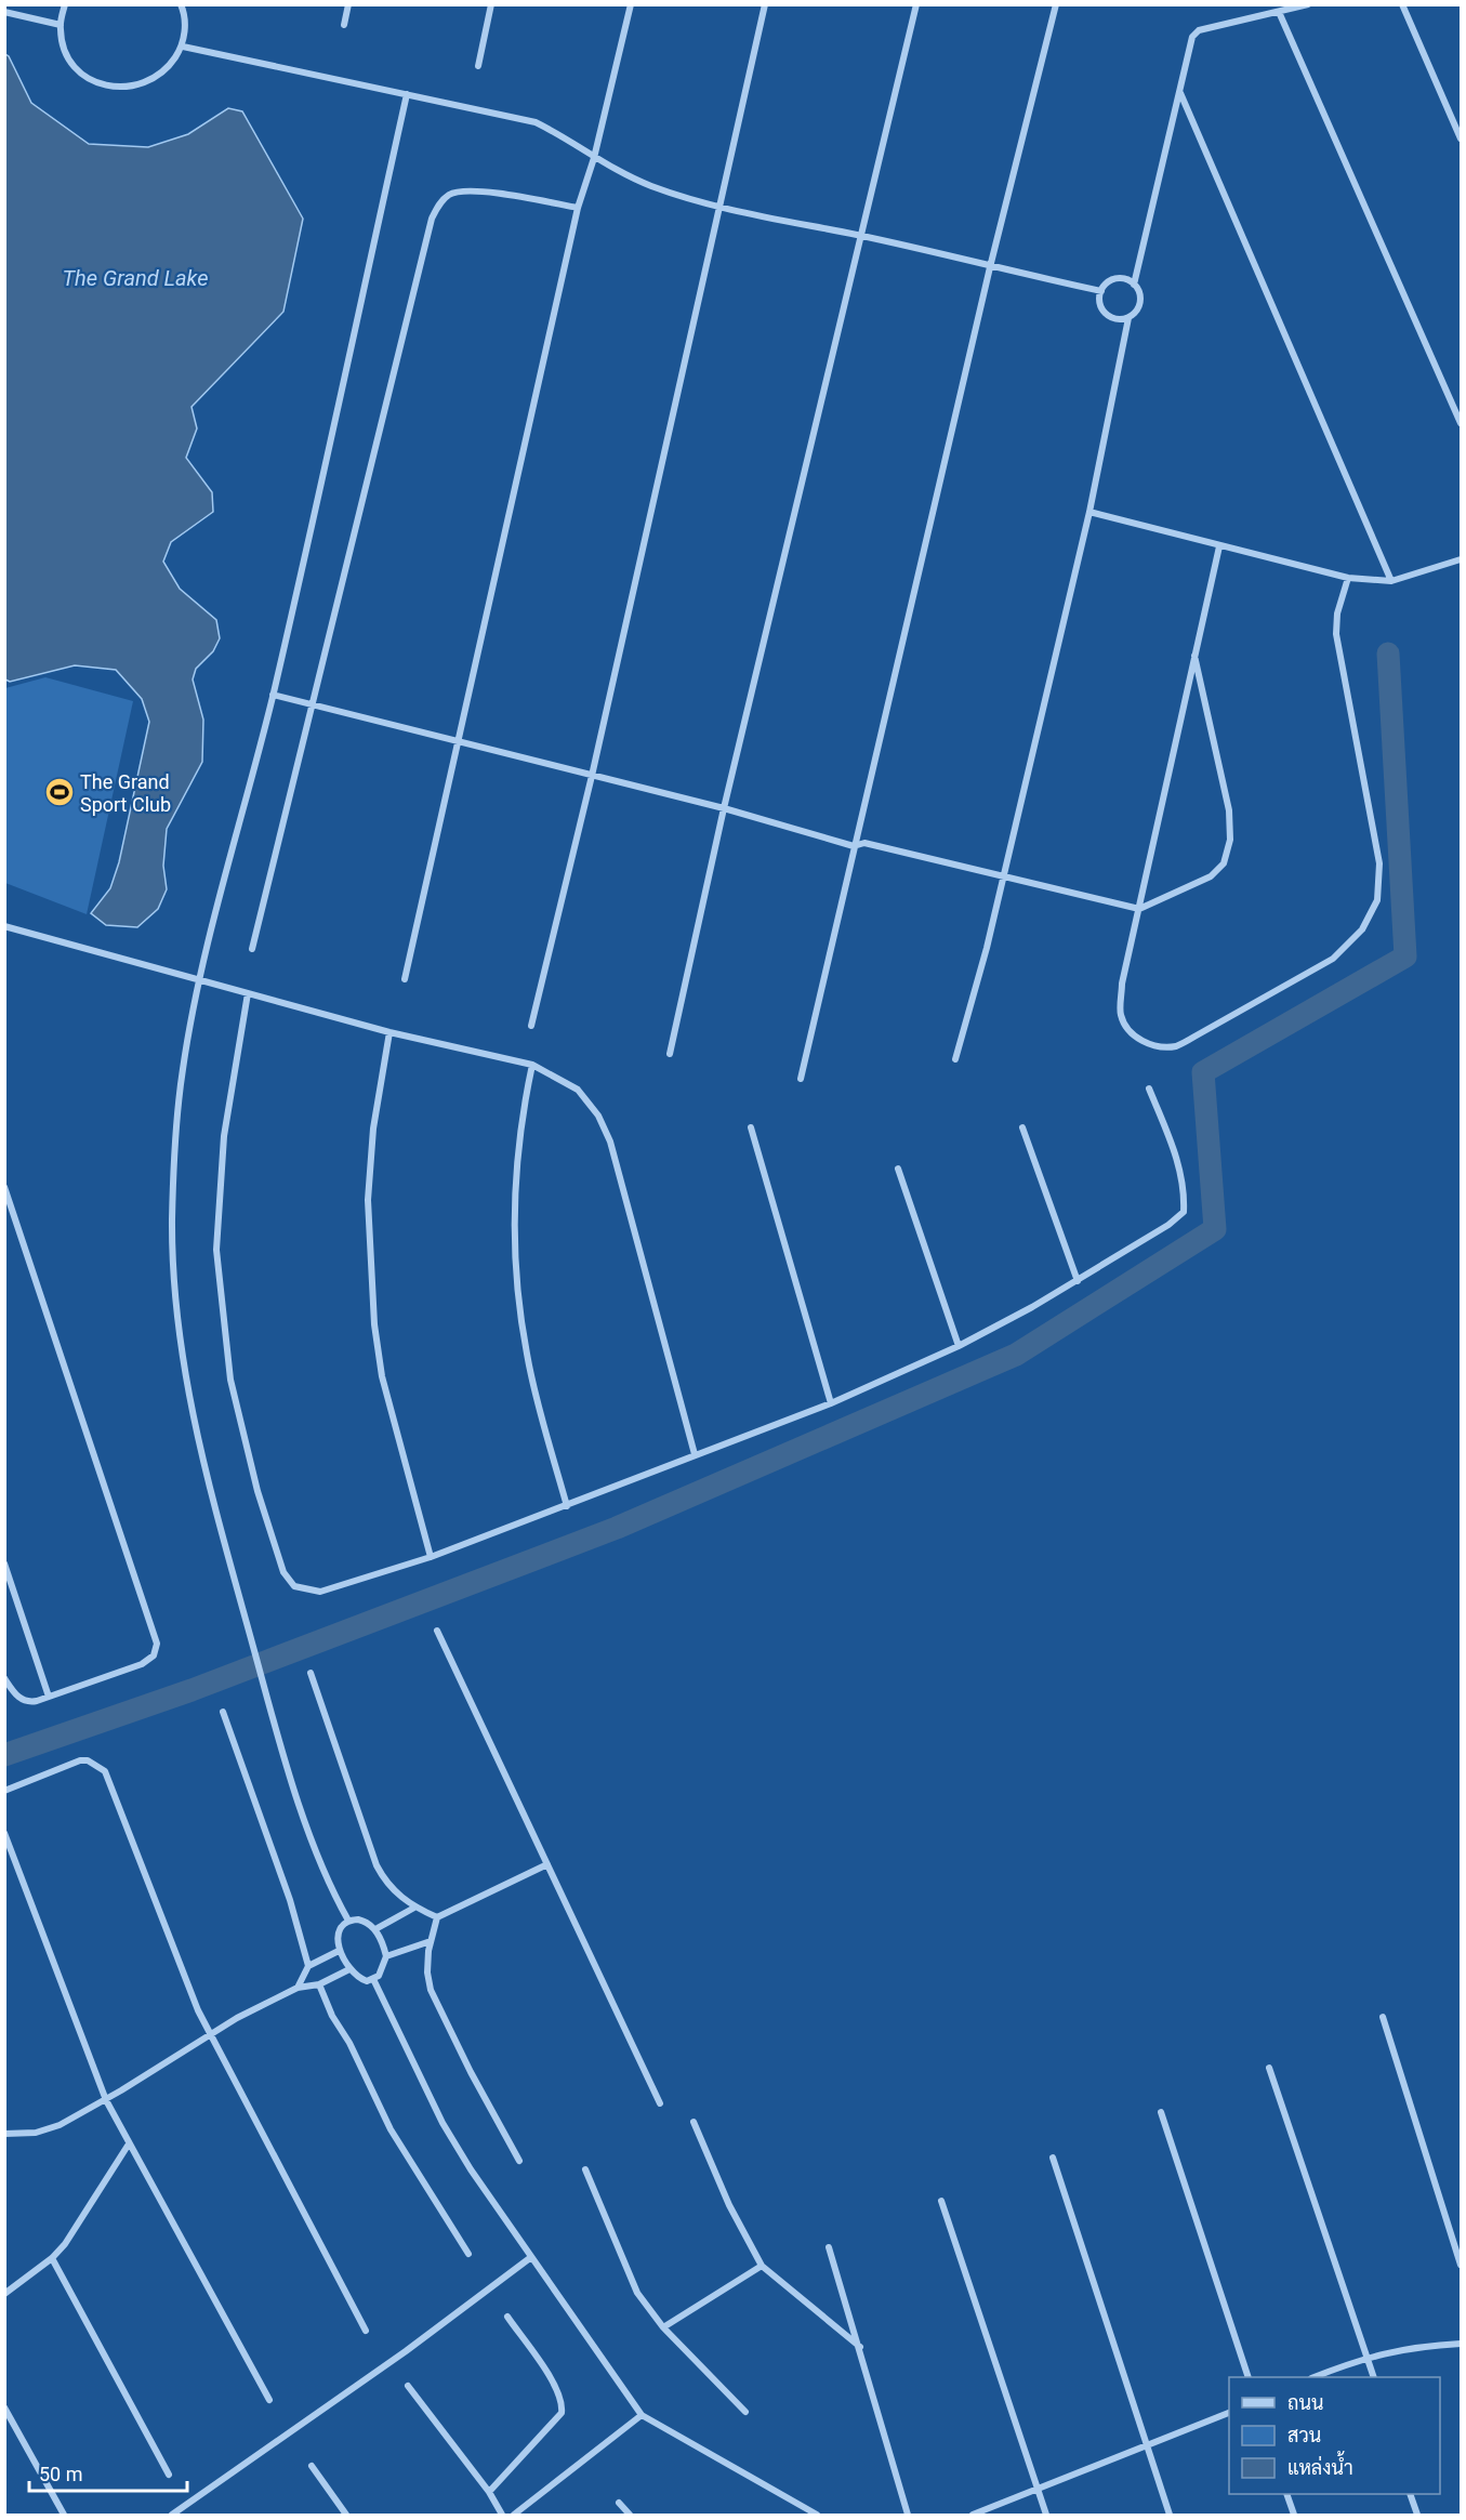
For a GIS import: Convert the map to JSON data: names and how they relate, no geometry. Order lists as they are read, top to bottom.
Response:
{
  "water": ["The Grand Lake"],
  "places": {
    "sports": ["The Grand Sport Club"]
  },
  "legend": ["ถนน", "สวน", "แหล่งน้ำ"],
  "scale_bar": "50 m"
}
